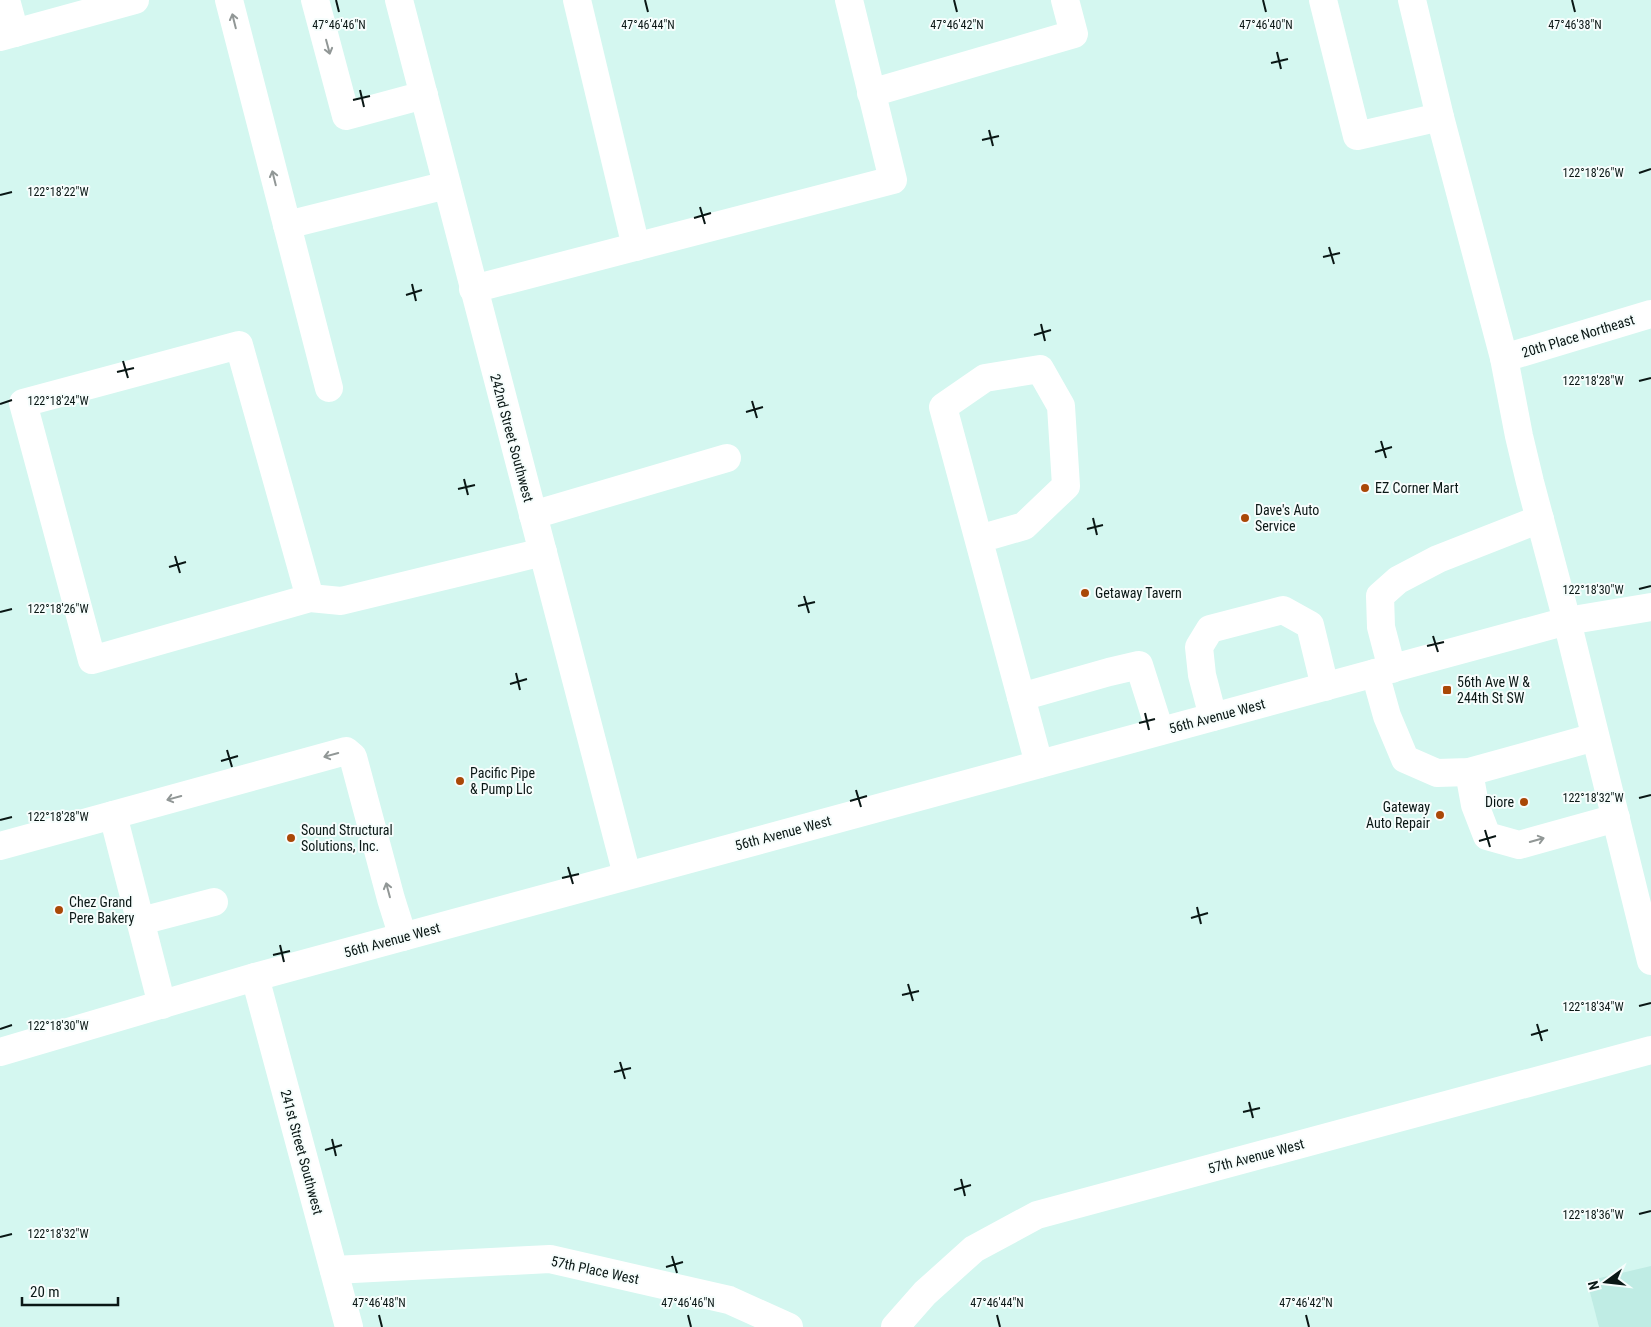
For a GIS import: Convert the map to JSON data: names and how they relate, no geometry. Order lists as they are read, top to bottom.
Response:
{
  "streets": {
    "street": [
      "20th Place Northeast",
      "242nd Street Southwest",
      "56th Avenue West",
      "241st Street Southwest",
      "57th Avenue West",
      "57th Place West"
    ]
  },
  "crossings": [
    ["242nd Street Southwest", "56th Avenue West"],
    ["56th Avenue West", "241st Street Southwest"],
    ["241st Street Southwest", "57th Place West"]
  ],
  "places": {
    "other": [
      "EZ Corner Mart",
      "Dave's Auto Service",
      "Getaway Tavern",
      "Pacific Pipe & Pump Llc",
      "Diore",
      "Gateway Auto Repair",
      "Sound Structural Solutions, Inc.",
      "Chez Grand Pere Bakery"
    ],
    "transit": ["56th Ave W & 244th St SW"]
  },
  "scale_bar": "20 m",
  "north": "left",
  "coordinates": [
    "47°46'40\"N",
    "47°46'46\"N",
    "47°46'44\"N",
    "47°46'42\"N",
    "47°46'38\"N",
    "122°18'26\"W",
    "122°18'22\"W",
    "122°18'28\"W",
    "122°18'24\"W",
    "122°18'30\"W",
    "122°18'32\"W",
    "122°18'34\"W",
    "122°18'36\"W",
    "47°46'48\"N"
  ]
}
